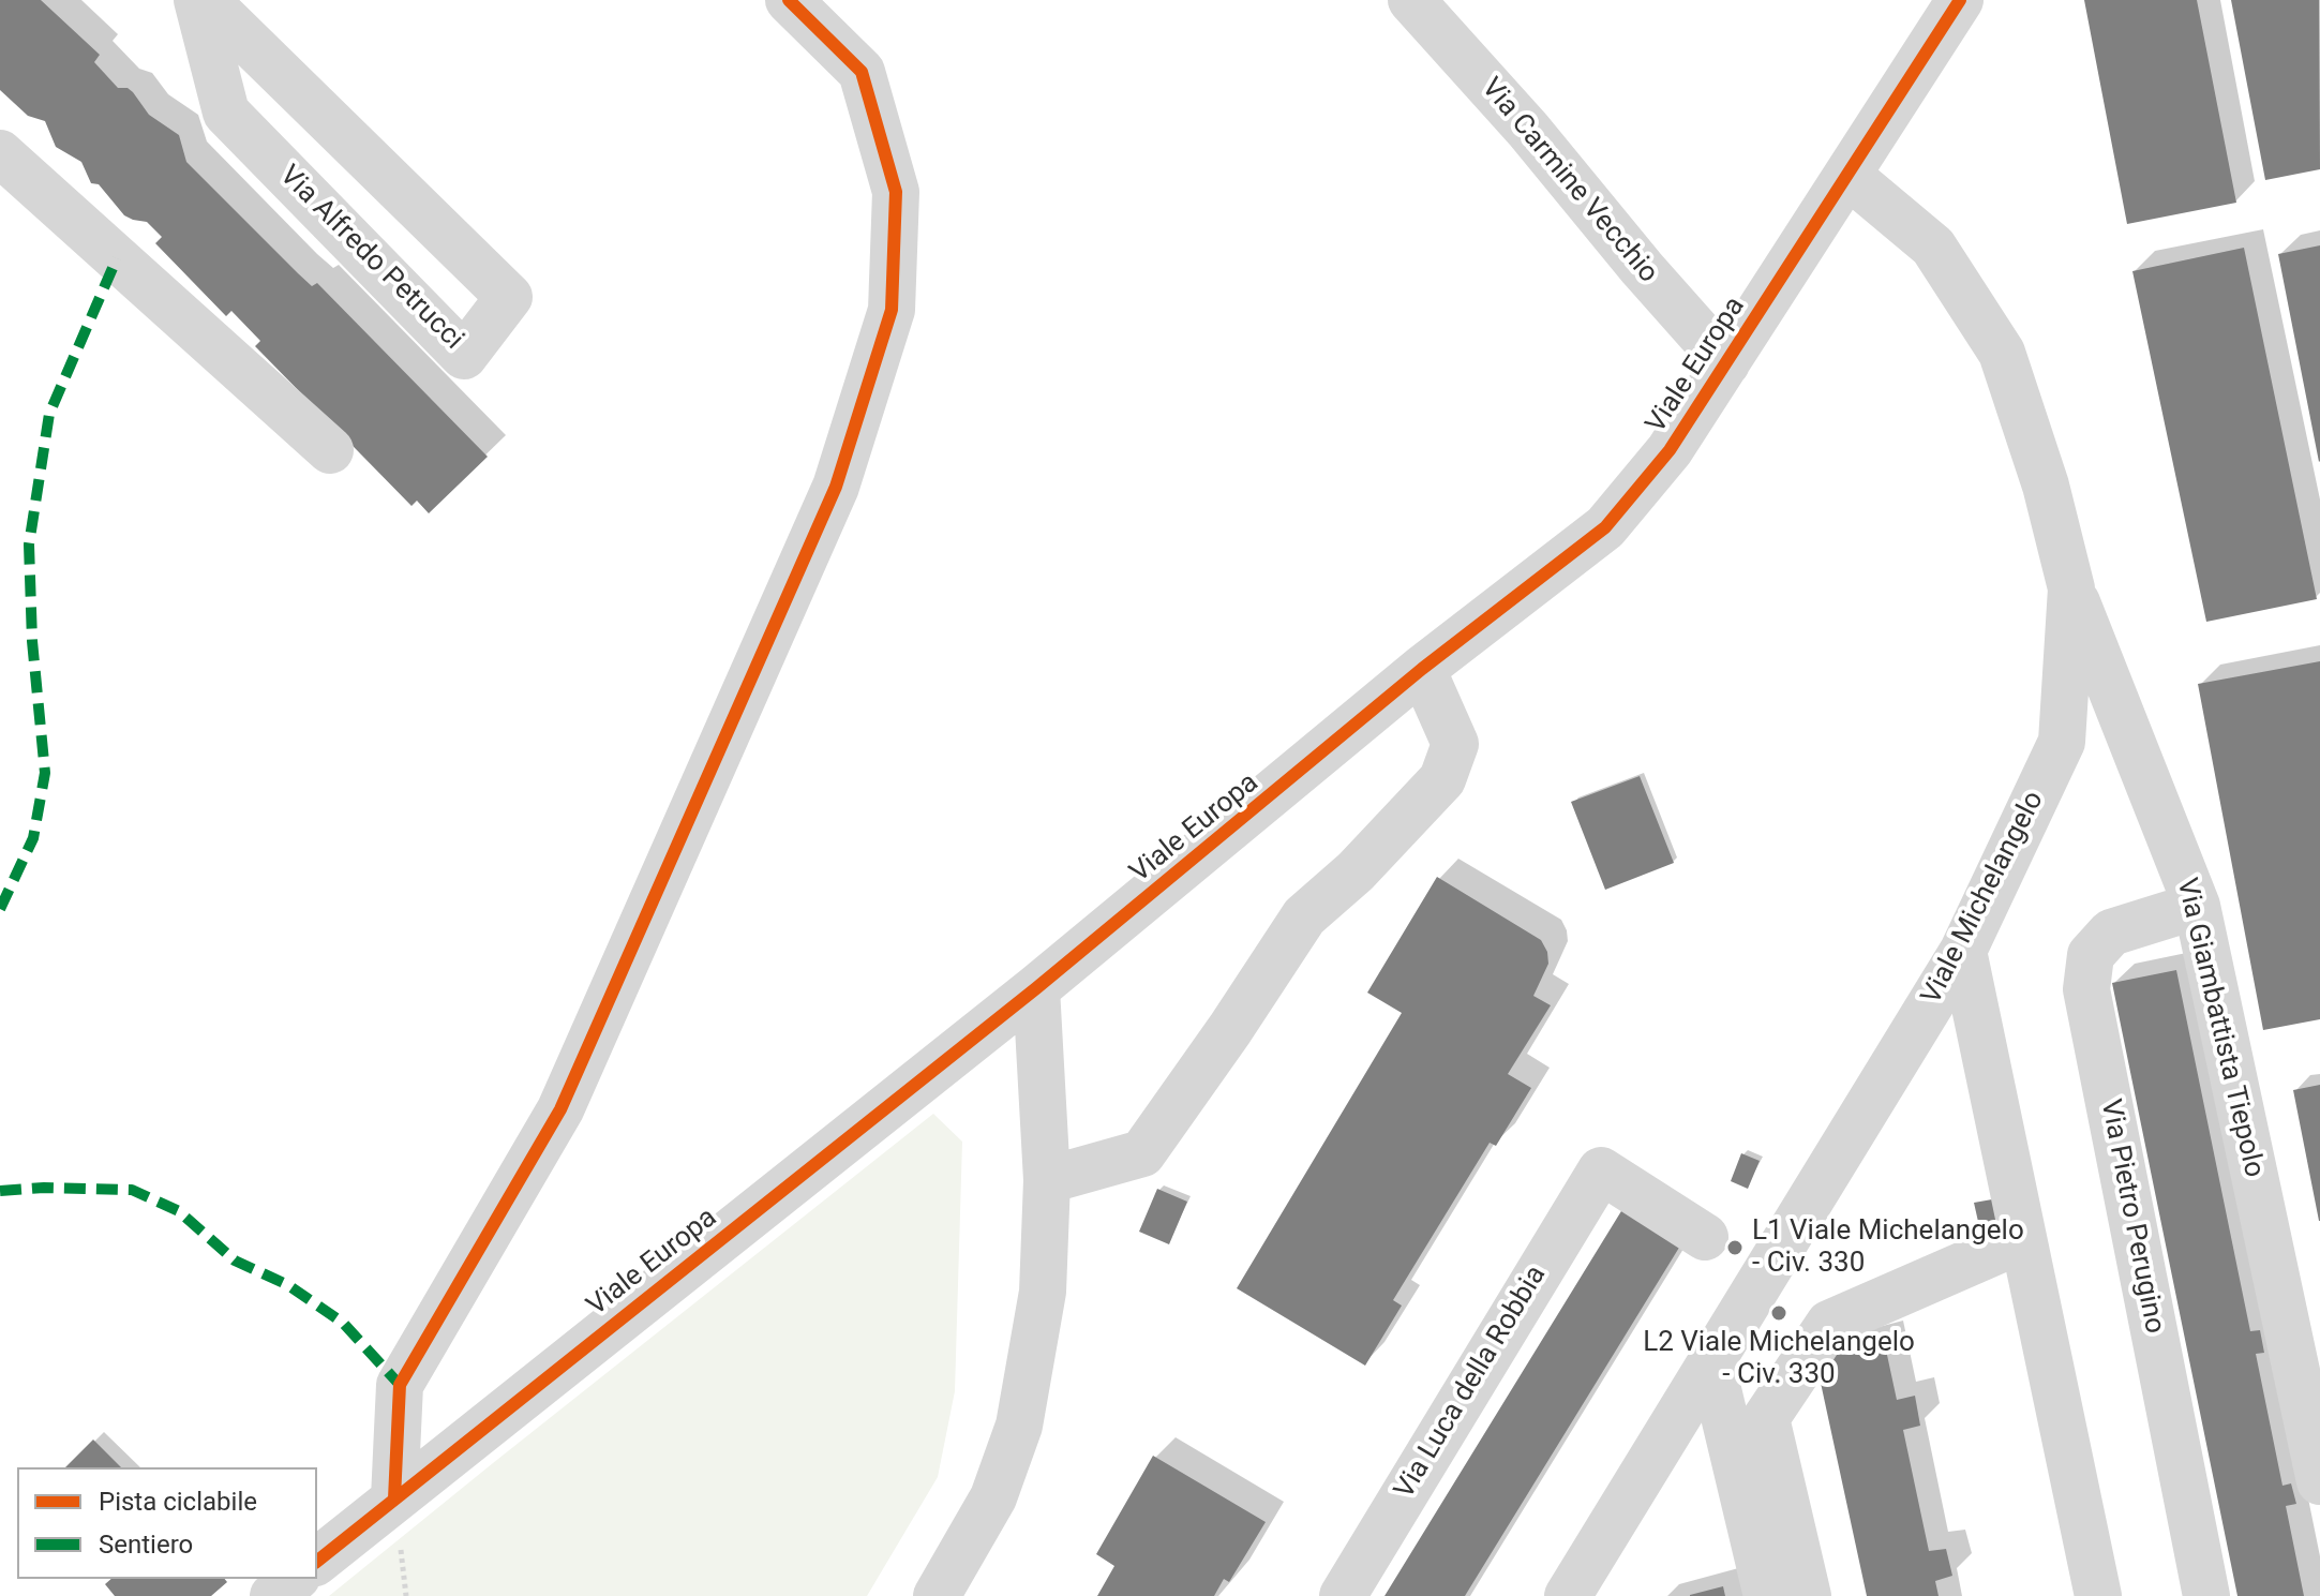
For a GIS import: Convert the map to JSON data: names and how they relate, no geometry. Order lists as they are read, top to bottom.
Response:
{
  "streets": {
    "street": [
      "Via Carmine Vecchio",
      "Via Alfredo Petrucci",
      "Viale Europa",
      "Viale Michelangelo",
      "Via Giambattista Tiepolo",
      "Via Pietro Perugino",
      "Via Luca della Robbia"
    ]
  },
  "crossings": [
    ["Via Carmine Vecchio", "Viale Europa"],
    ["Viale Europa", "Viale Michelangelo"],
    ["Viale Michelangelo", "Via Giambattista Tiepolo"],
    ["Via Giambattista Tiepolo", "Via Pietro Perugino"]
  ],
  "places": ["L1 Viale Michelangelo - Civ. 330", "L2 Viale Michelangelo - Civ. 330"],
  "legend": ["Pista ciclabile", "Sentiero"]
}
